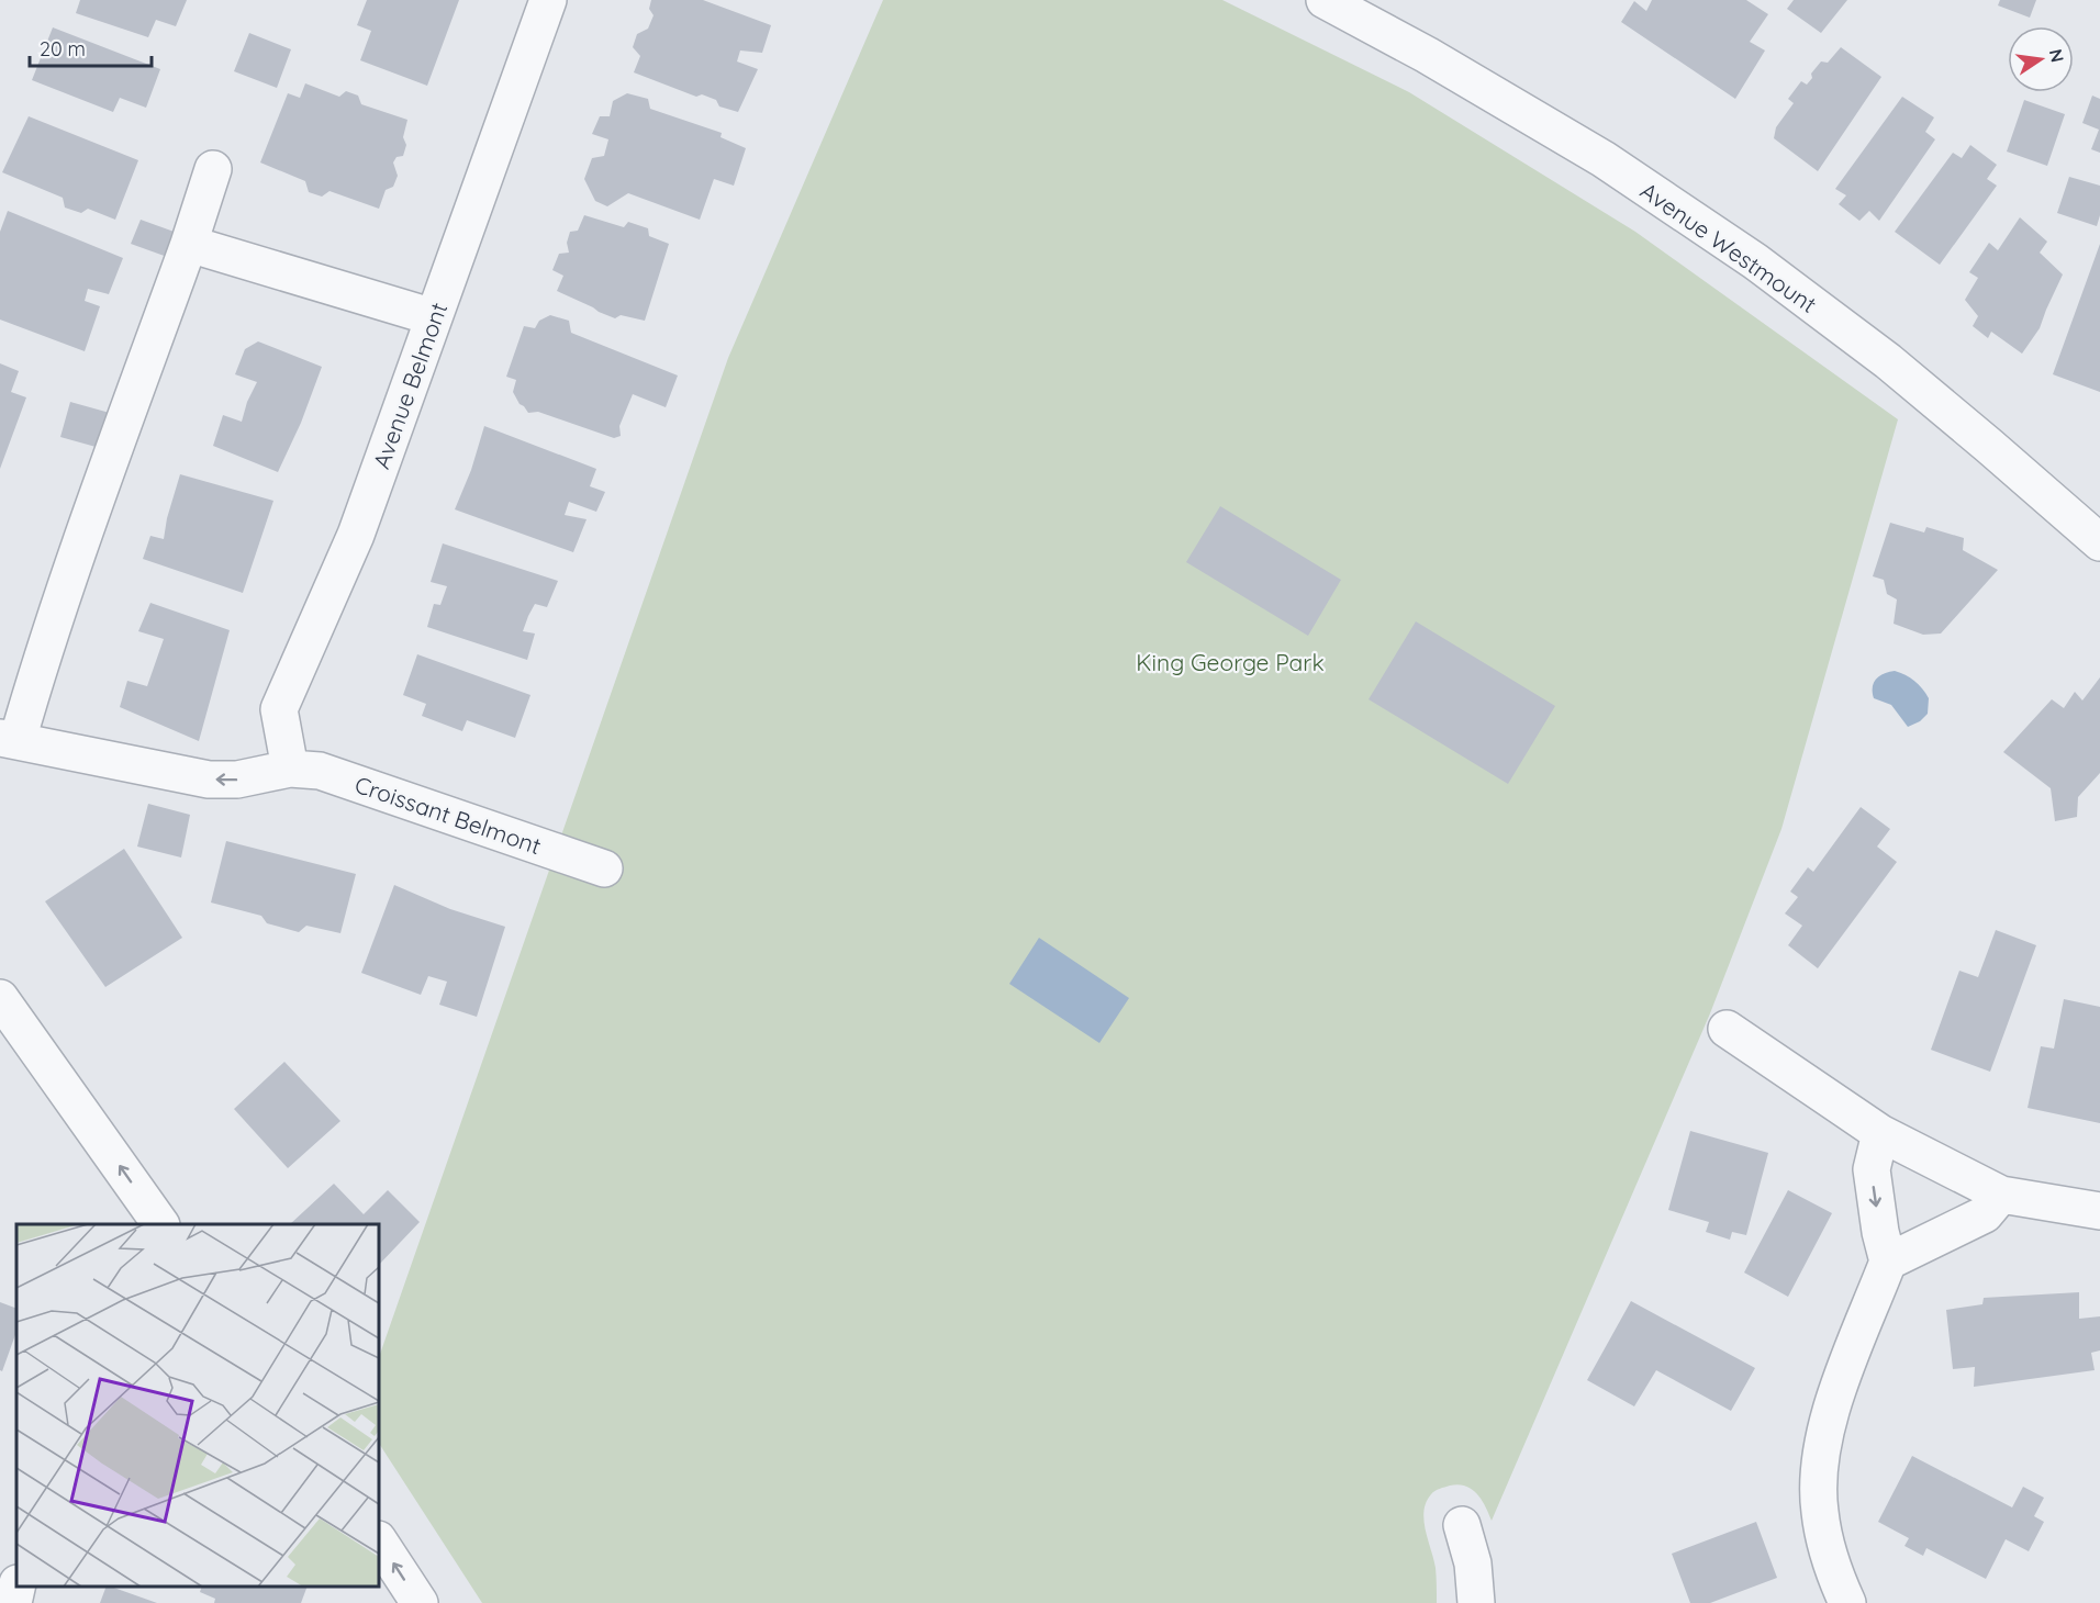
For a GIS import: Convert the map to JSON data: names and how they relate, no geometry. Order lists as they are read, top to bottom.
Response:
{
  "streets": {
    "street": ["Avenue Westmount", "Avenue Belmont", "Croissant Belmont"]
  },
  "crossings": [
    ["Avenue Belmont", "Croissant Belmont"]
  ],
  "one_way": ["Croissant Belmont"],
  "parks": ["King George Park"],
  "scale_bar": "20 m",
  "north": "right"
}
